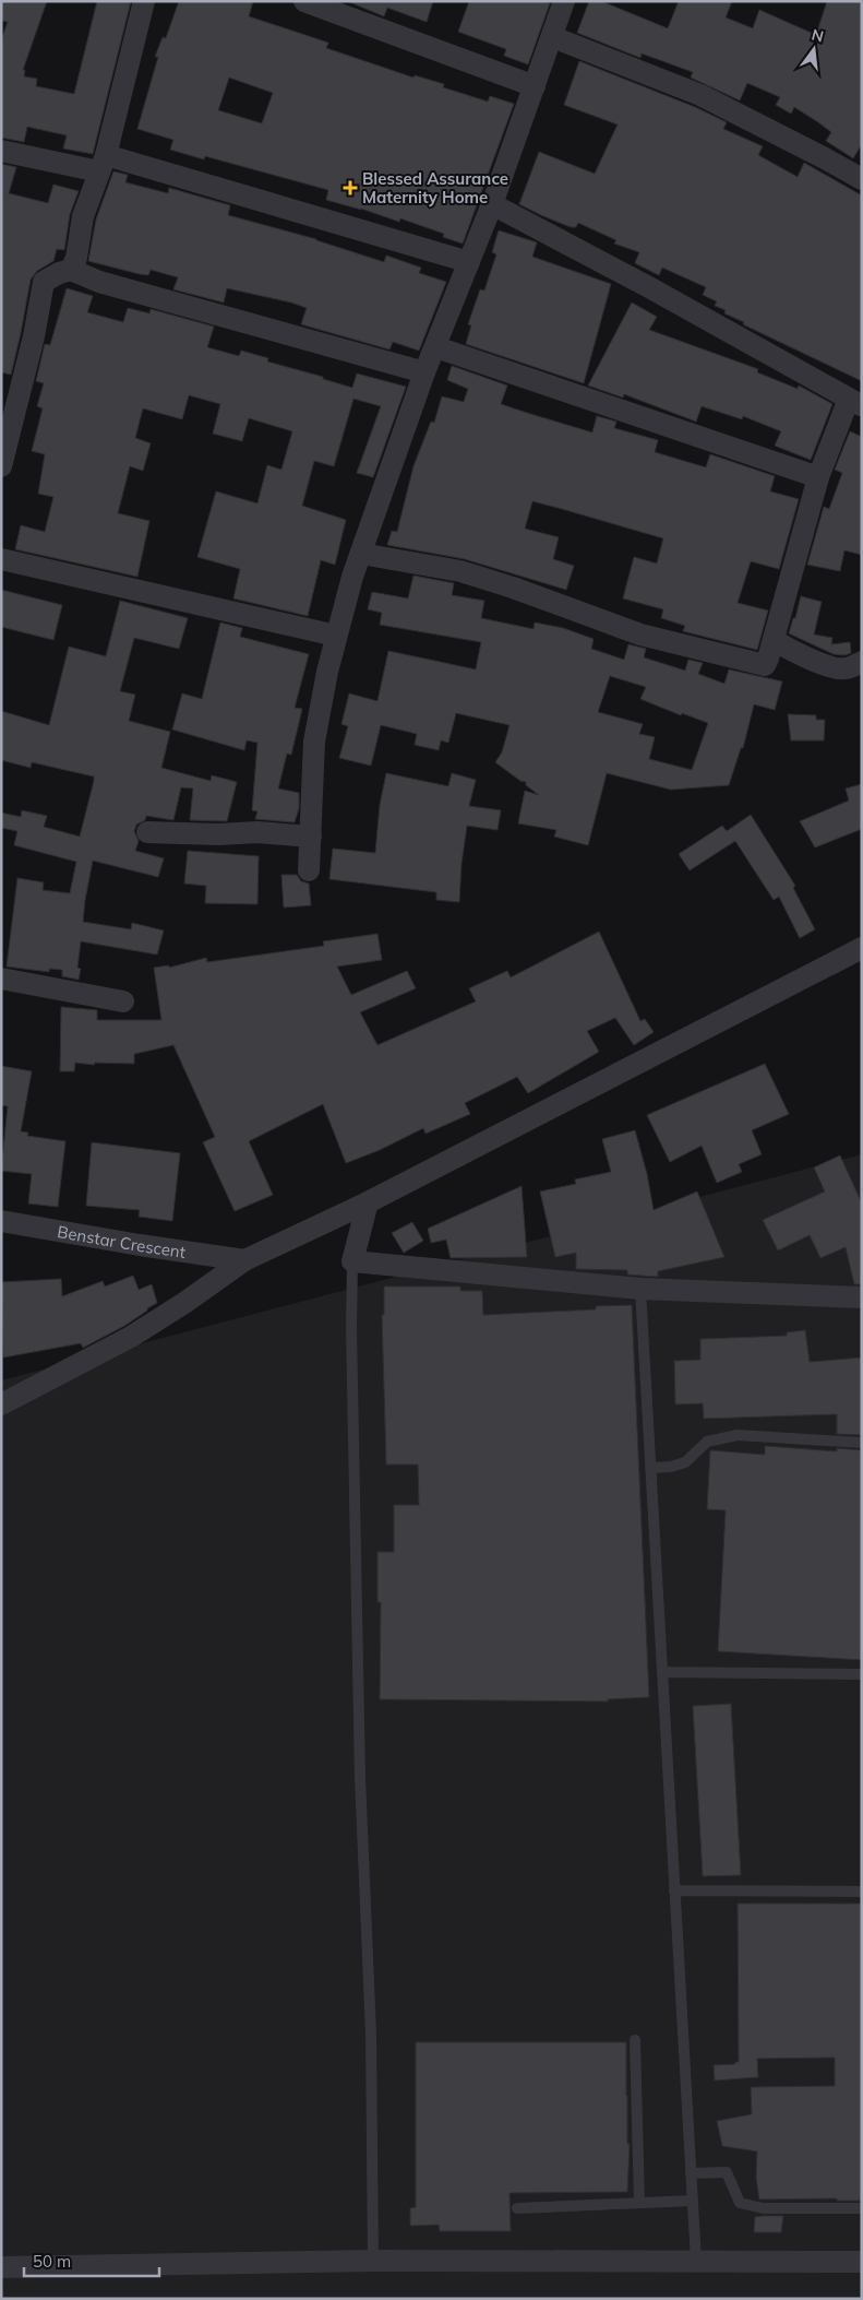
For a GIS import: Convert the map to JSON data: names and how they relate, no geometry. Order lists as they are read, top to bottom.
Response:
{
  "streets": {
    "street": ["Benstar Crescent"]
  },
  "places": {
    "health": ["Blessed Assurance Maternity Home"]
  },
  "scale_bar": "50 m",
  "north": "top"
}
